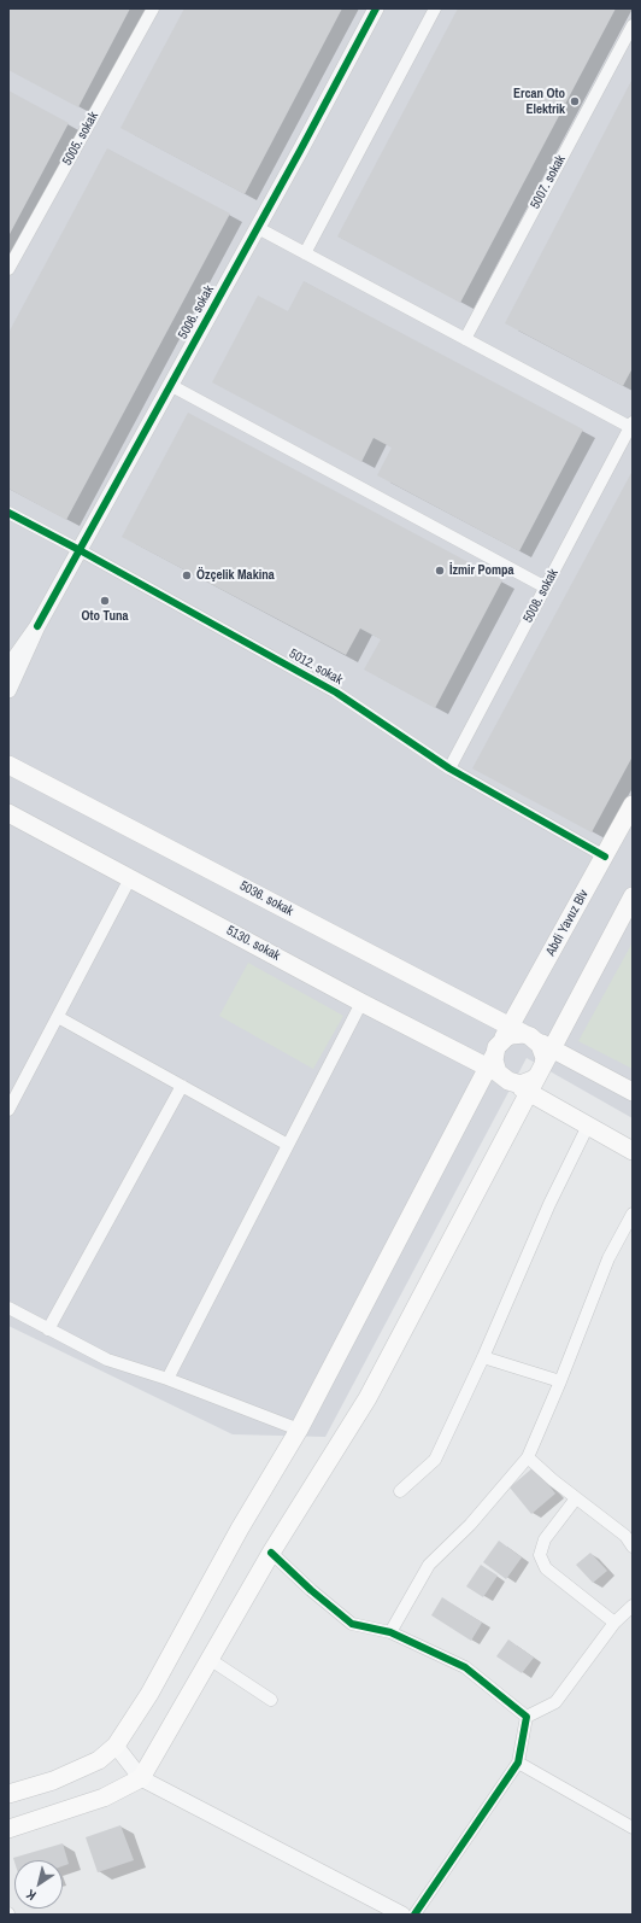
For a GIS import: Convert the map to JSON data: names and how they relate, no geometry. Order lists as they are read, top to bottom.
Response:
{
  "streets": {
    "main road": ["5036. sokak", "Abdi Yavuz Blv", "5130. sokak"],
    "street": [
      "5005. sokak",
      "5007. sokak",
      "5006. sokak",
      "5008. sokak",
      "5012. sokak"
    ]
  },
  "crossings": [
    ["5006. sokak", "5012. sokak"],
    ["5008. sokak", "5012. sokak"],
    ["5012. sokak", "Abdi Yavuz Blv"],
    ["5036. sokak", "Abdi Yavuz Blv"],
    ["5036. sokak", "5130. sokak"],
    ["Abdi Yavuz Blv", "5130. sokak"]
  ],
  "places": [
    "Ercan Oto Elektrik",
    "İzmir Pompa",
    "Özçelik Makina",
    "Oto Tuna"
  ],
  "north": "bottom left"
}
